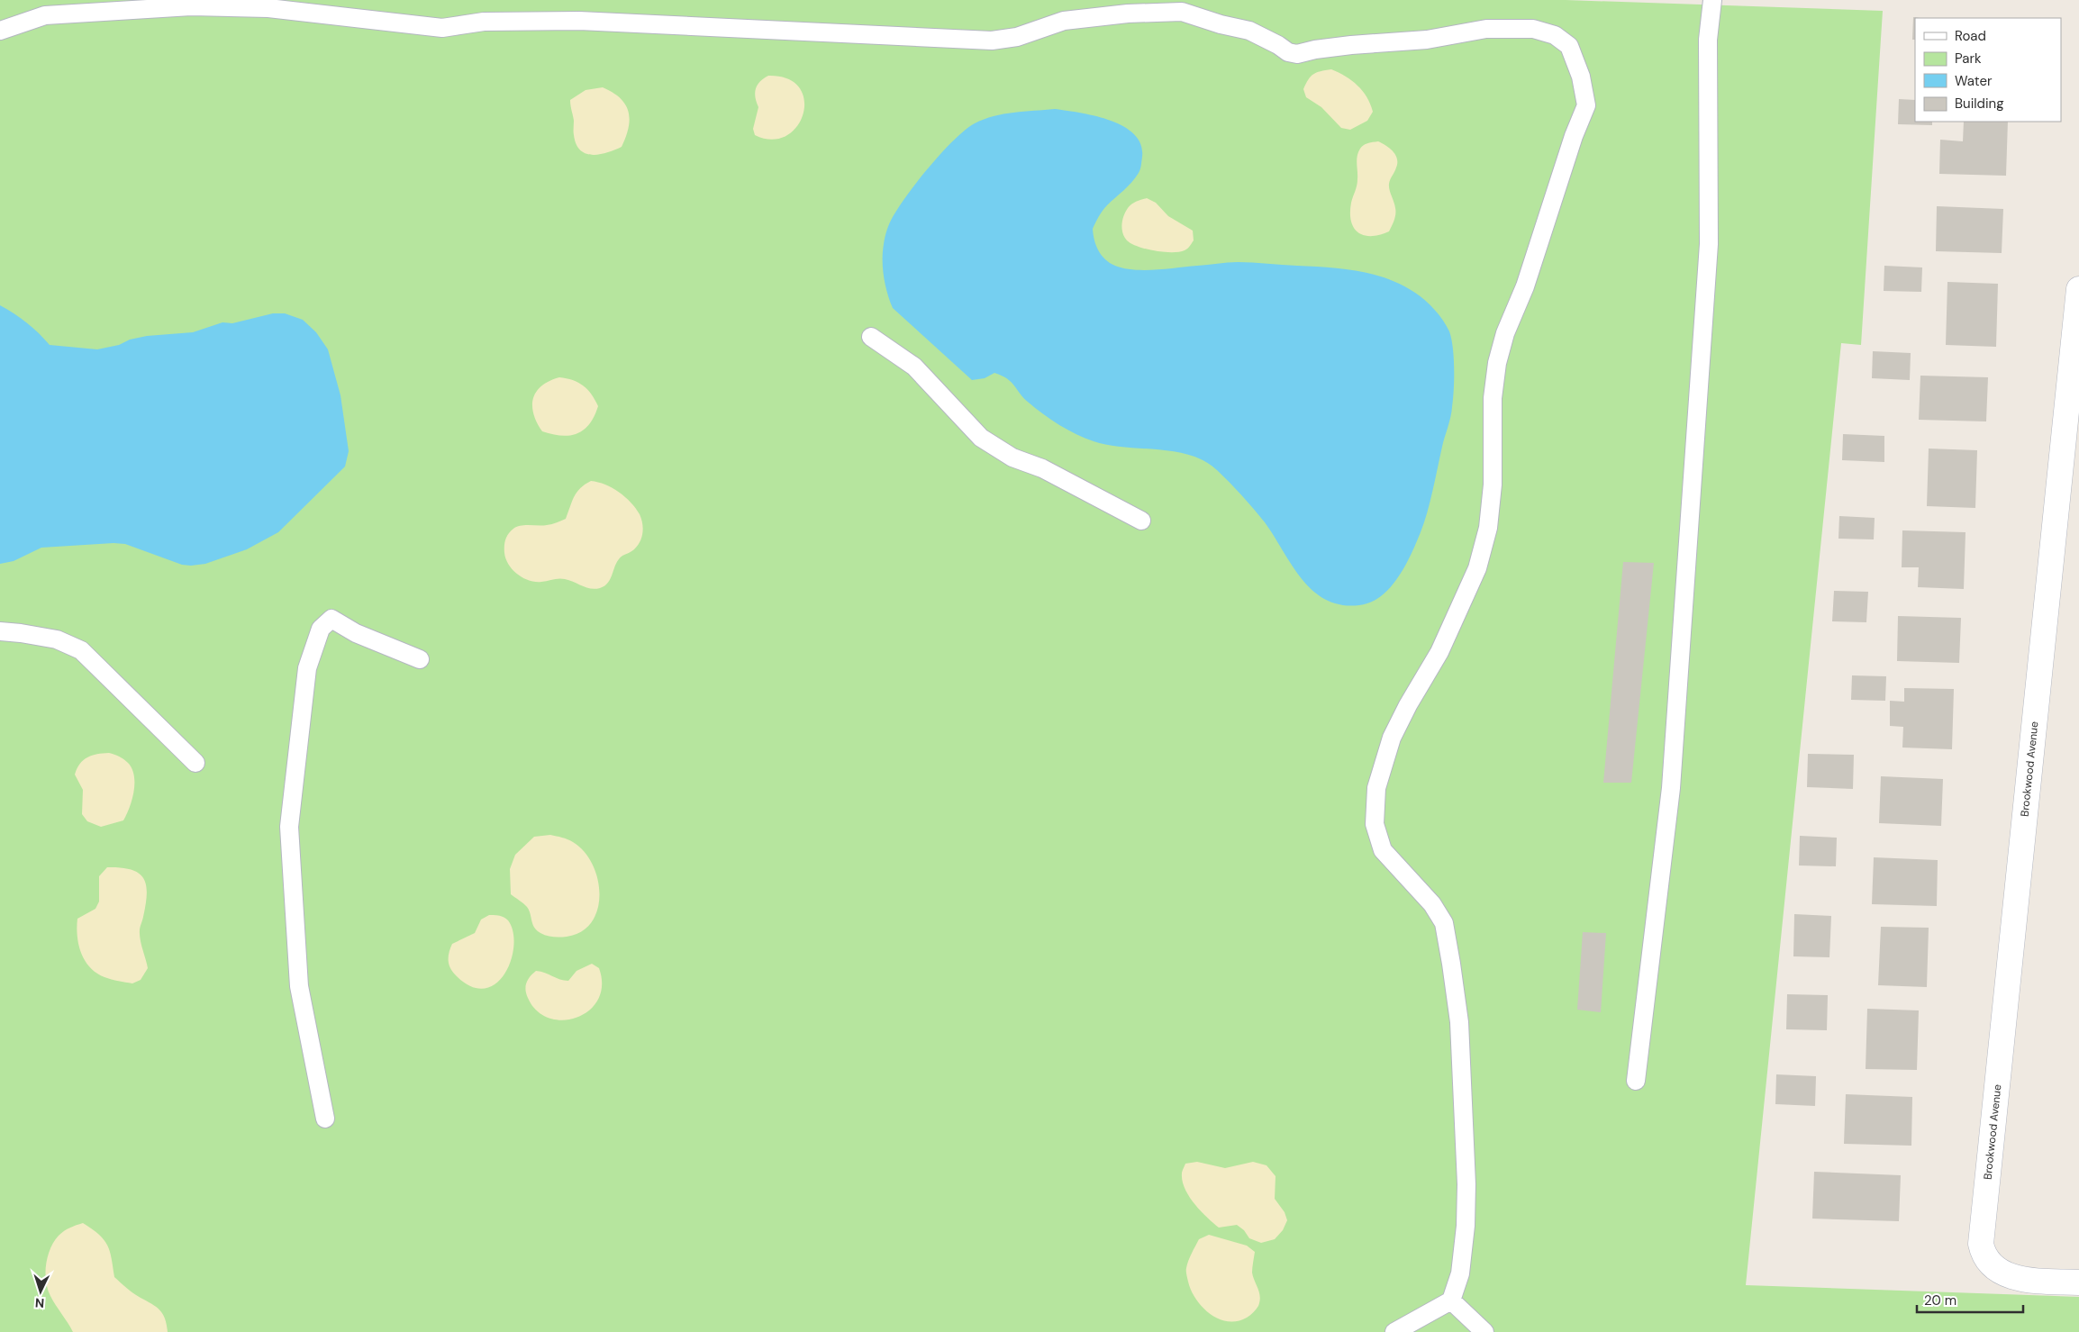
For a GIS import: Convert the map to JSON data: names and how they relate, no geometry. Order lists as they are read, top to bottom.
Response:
{
  "streets": {
    "street": ["Brookwood Avenue"]
  },
  "legend": [
    "Road",
    "Park",
    "Water",
    "Building"
  ],
  "scale_bar": "20 m",
  "north": "bottom"
}
